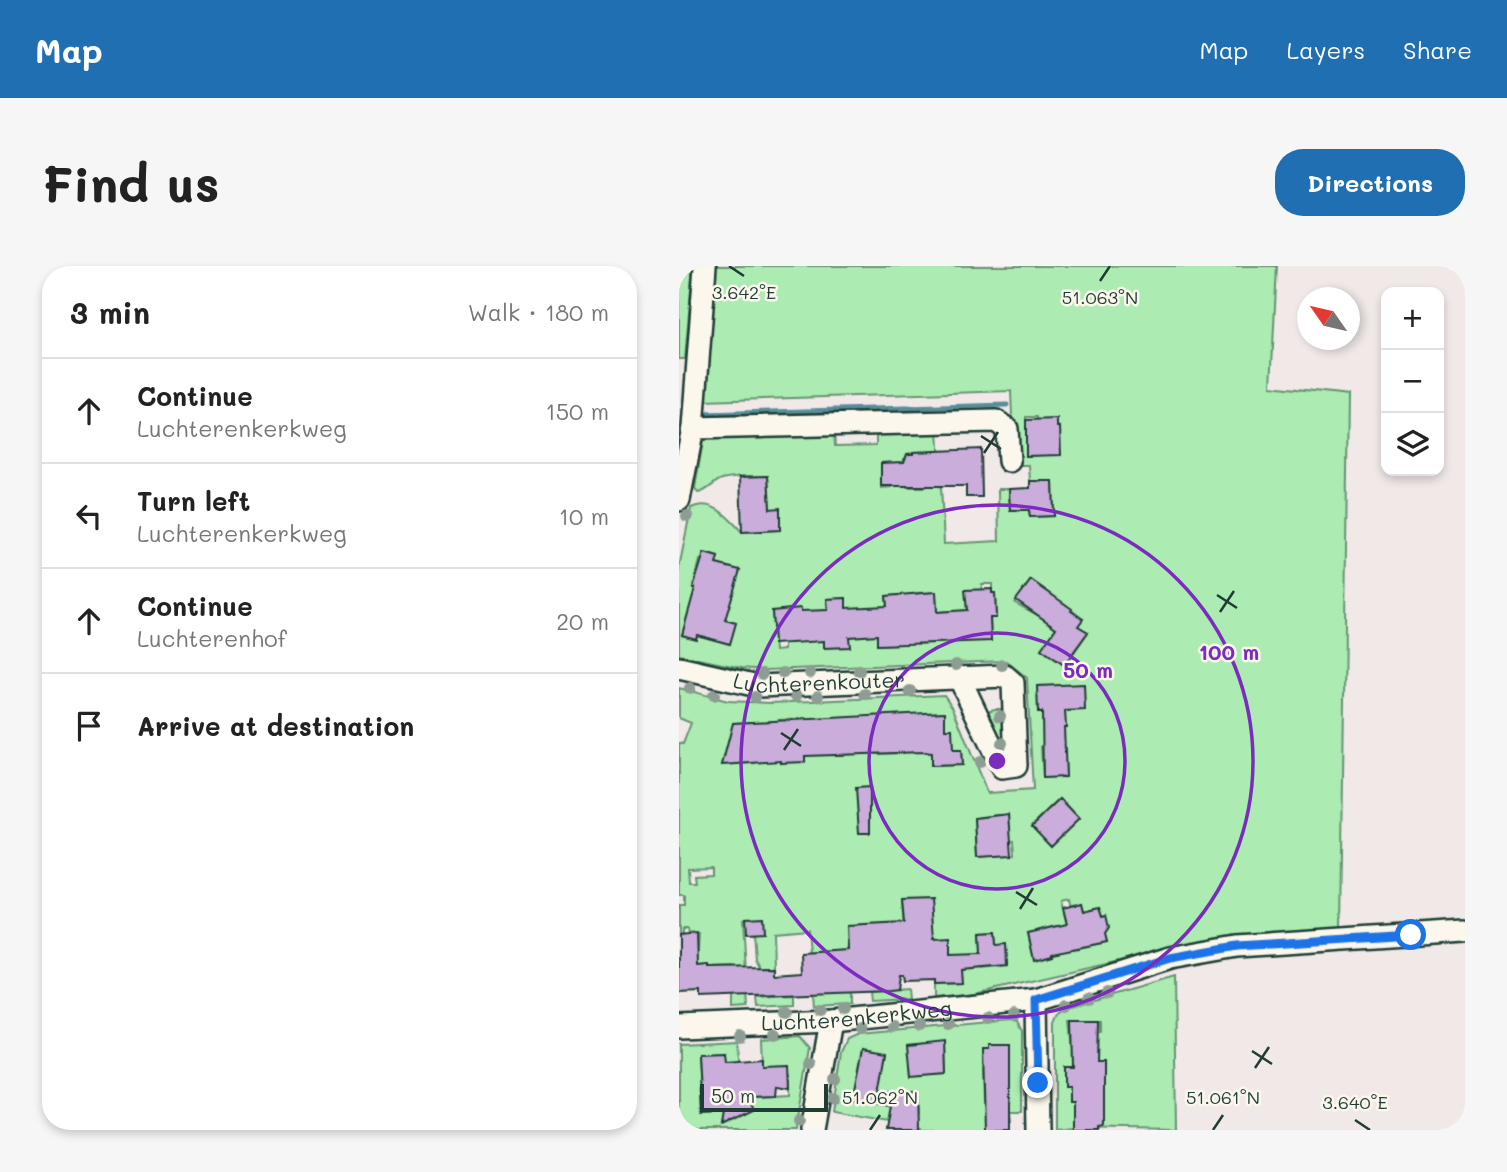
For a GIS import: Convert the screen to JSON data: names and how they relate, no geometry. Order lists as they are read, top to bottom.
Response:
{
  "streets": {
    "street": ["Luchterenkouter", "Luchterenkerkweg"]
  },
  "scale_bar": "50 m",
  "north": "top left",
  "page": {
    "header": "Map",
    "nav": ["Map", "Layers", "Share"],
    "buttons": "Directions",
    "title": "Find us",
    "heading": ["3 min", "Walk · 180 m"],
    "map_buttons": ["+", "−"],
    "list": [
      ["Continue", "Luchterenkerkweg", "150 m"],
      ["Turn left", "Luchterenkerkweg", "10 m"],
      ["Continue", "Luchterenhof", "20 m"],
      "Arrive at destination"
    ],
    "scale": "50 m"
  },
  "coordinates": [
    "3.642°E",
    "51.063°N",
    "51.062°N",
    "51.061°N",
    "3.640°E"
  ],
  "rings": ["100 m", "50 m"]
}
